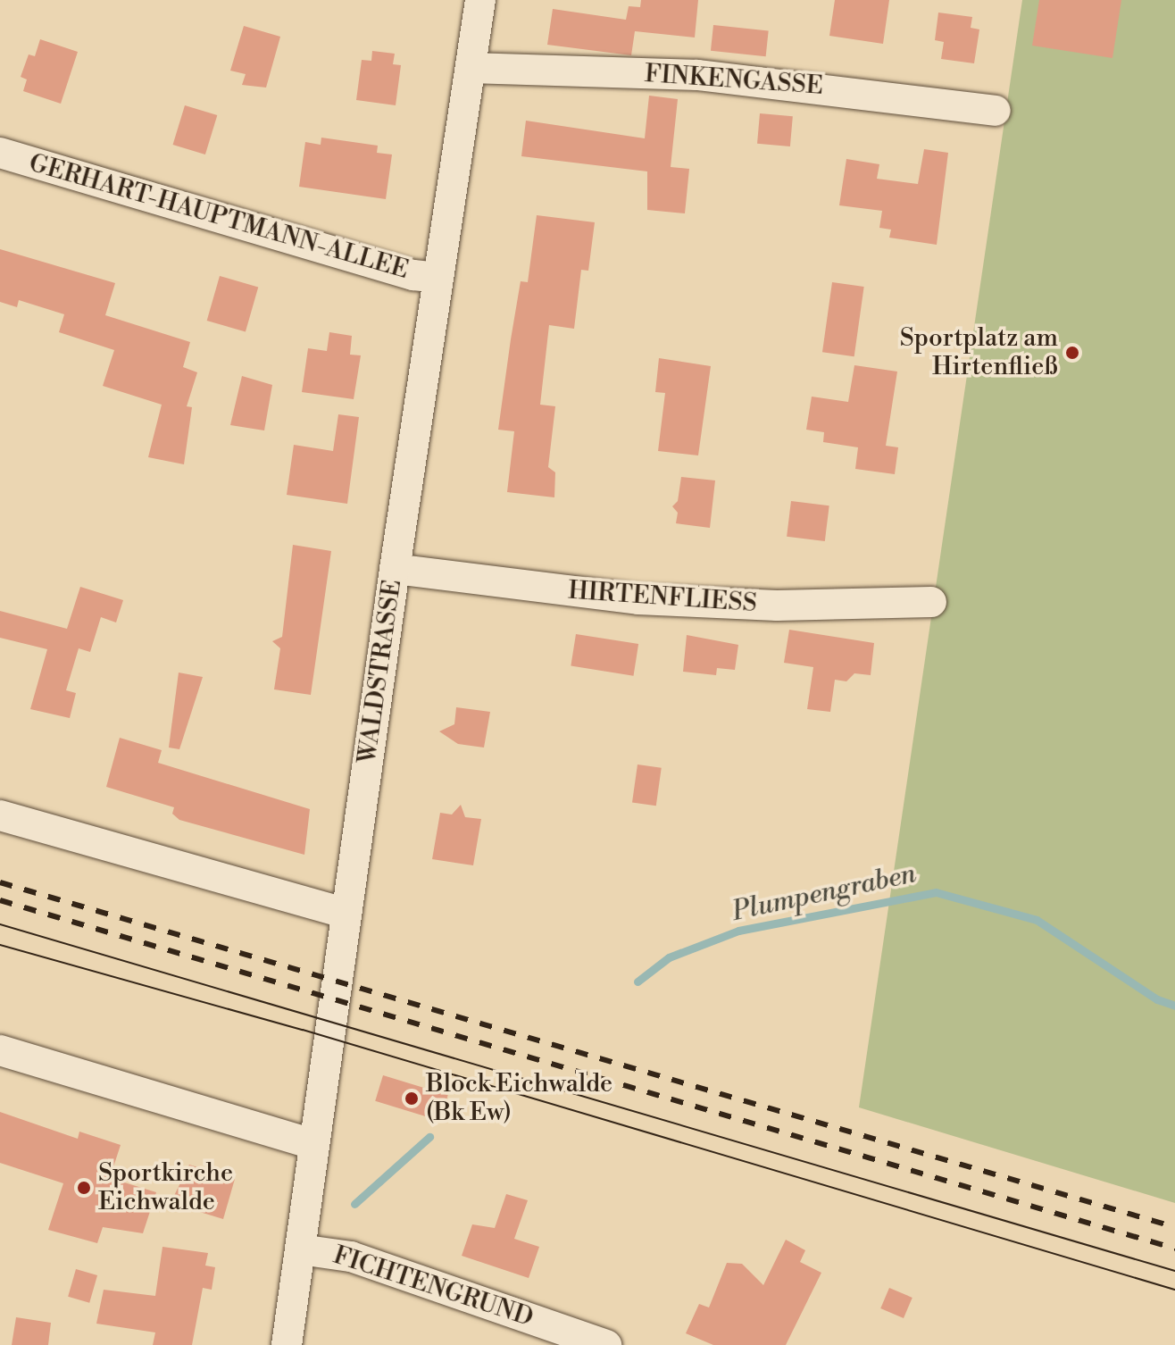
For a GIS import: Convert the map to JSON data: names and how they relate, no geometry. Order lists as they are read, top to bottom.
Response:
{
  "streets": {
    "street": [
      "FINKENGASSE",
      "GERHART-HAUPTMANN-ALLEE",
      "HIRTENFLIESS",
      "WALDSTRASSE",
      "FICHTENGRUND"
    ]
  },
  "crossings": [
    ["FINKENGASSE", "WALDSTRASSE"],
    ["GERHART-HAUPTMANN-ALLEE", "WALDSTRASSE"],
    ["HIRTENFLIESS", "WALDSTRASSE"],
    ["WALDSTRASSE", "FICHTENGRUND"]
  ],
  "water": ["Plumpengraben"],
  "places": ["Sportplatz am Hirtenfließ", "Block Eichwalde (Bk Ew)", "Sportkirche Eichwalde"]
}
